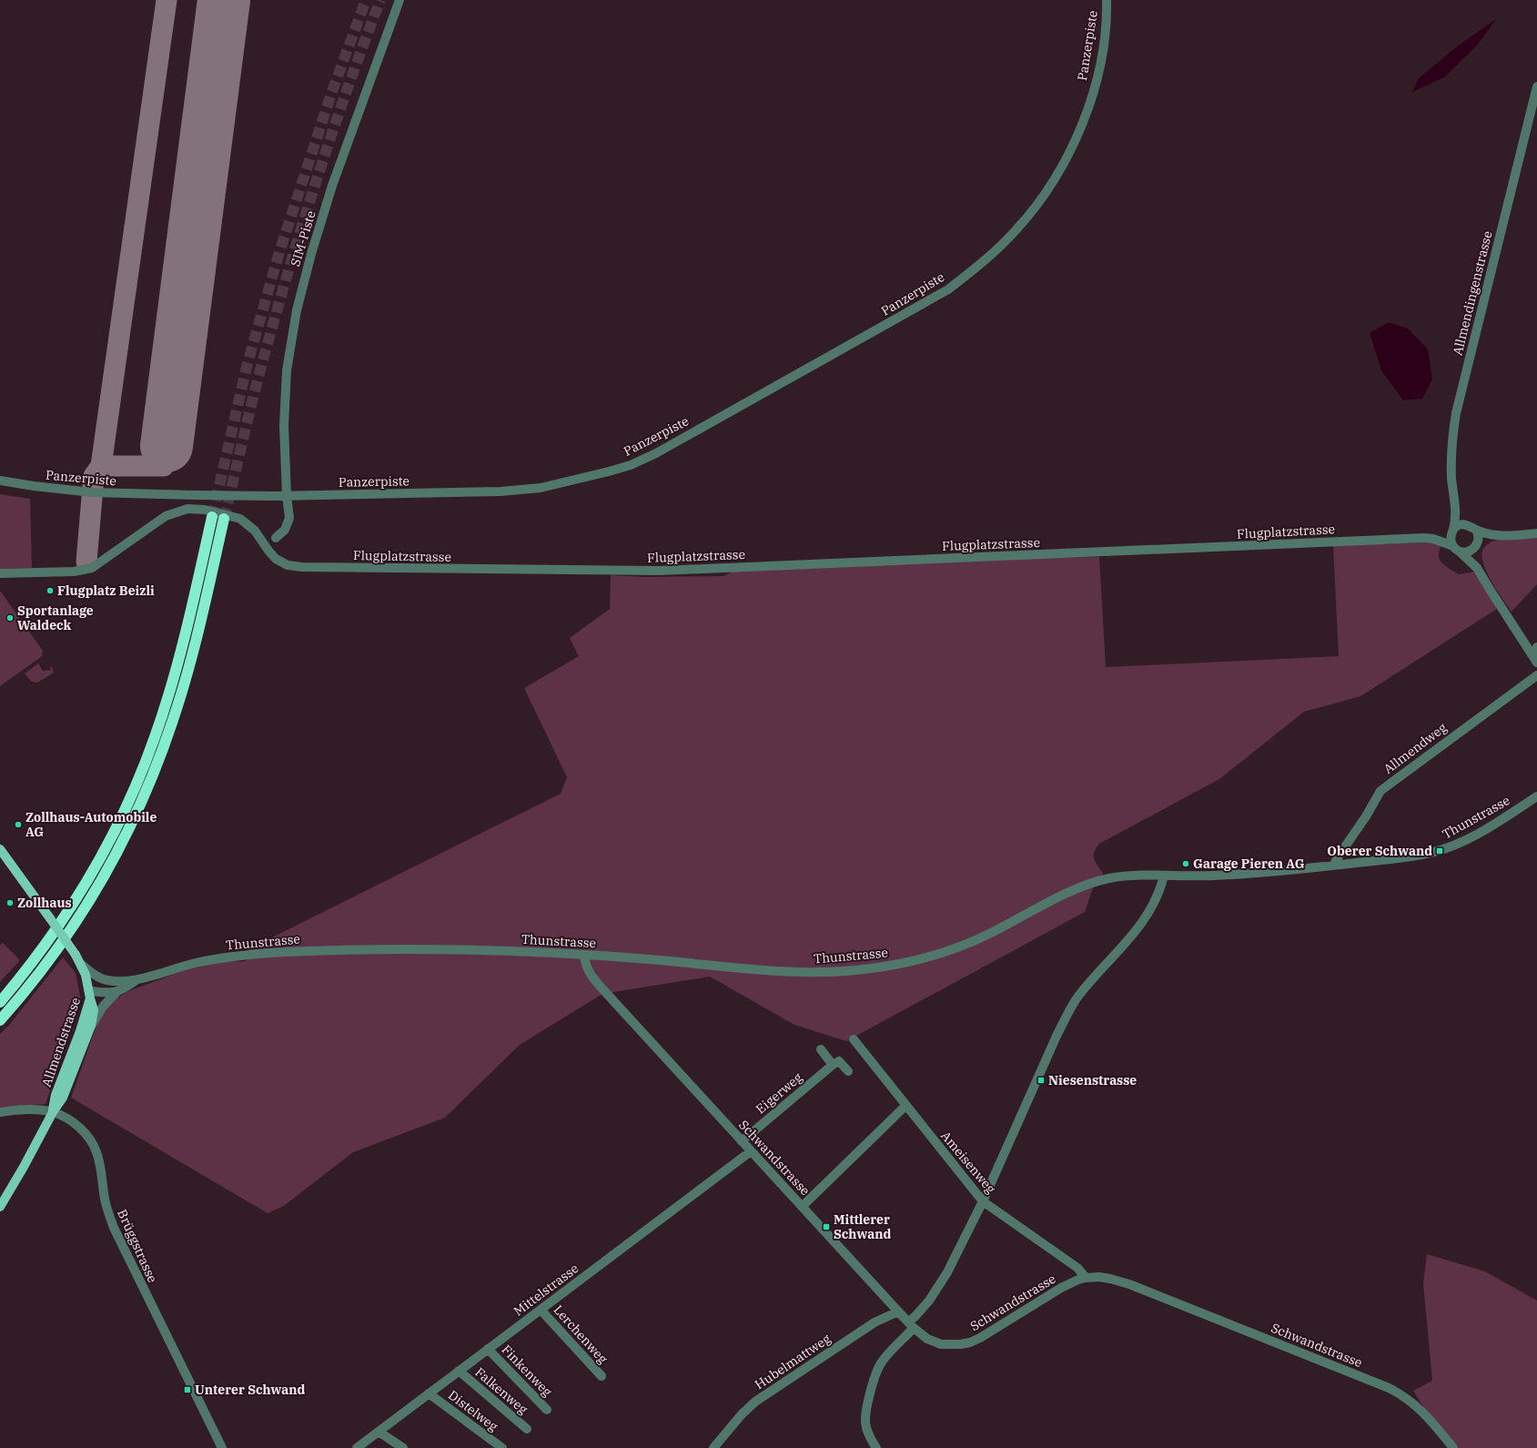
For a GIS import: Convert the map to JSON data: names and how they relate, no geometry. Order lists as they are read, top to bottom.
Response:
{
  "streets": {
    "main road": ["Allmendstrasse"],
    "street": [
      "Panzerpiste",
      "SIM-Piste",
      "Allmendingenstrasse",
      "Flugplatzstrasse",
      "Allmendweg",
      "Thunstrasse",
      "Eigerweg",
      "Schwandstrasse",
      "Ameisenweg",
      "Brüggstrasse",
      "Mittelstrasse",
      "Lerchenweg",
      "Hubelmattweg",
      "Finkenweg",
      "Falkenweg",
      "Distelweg"
    ]
  },
  "crossings": [
    ["Panzerpiste", "SIM-Piste"],
    ["Allmendingenstrasse", "Flugplatzstrasse"],
    ["Allmendweg", "Thunstrasse"],
    ["Thunstrasse", "Allmendstrasse"],
    ["Thunstrasse", "Schwandstrasse"],
    ["Allmendstrasse", "Brüggstrasse"],
    ["Eigerweg", "Schwandstrasse"],
    ["Schwandstrasse", "Ameisenweg"],
    ["Schwandstrasse", "Mittelstrasse"],
    ["Schwandstrasse", "Hubelmattweg"],
    ["Mittelstrasse", "Lerchenweg"],
    ["Mittelstrasse", "Finkenweg"],
    ["Mittelstrasse", "Falkenweg"],
    ["Mittelstrasse", "Distelweg"]
  ],
  "places": {
    "other": [
      "Flugplatz Beizli",
      "Sportanlage Waldeck",
      "Zollhaus-Automobile AG",
      "Garage Pieren AG",
      "Zollhaus"
    ],
    "transit": [
      "Oberer Schwand",
      "Niesenstrasse",
      "Mittlerer Schwand",
      "Unterer Schwand"
    ]
  }
}
